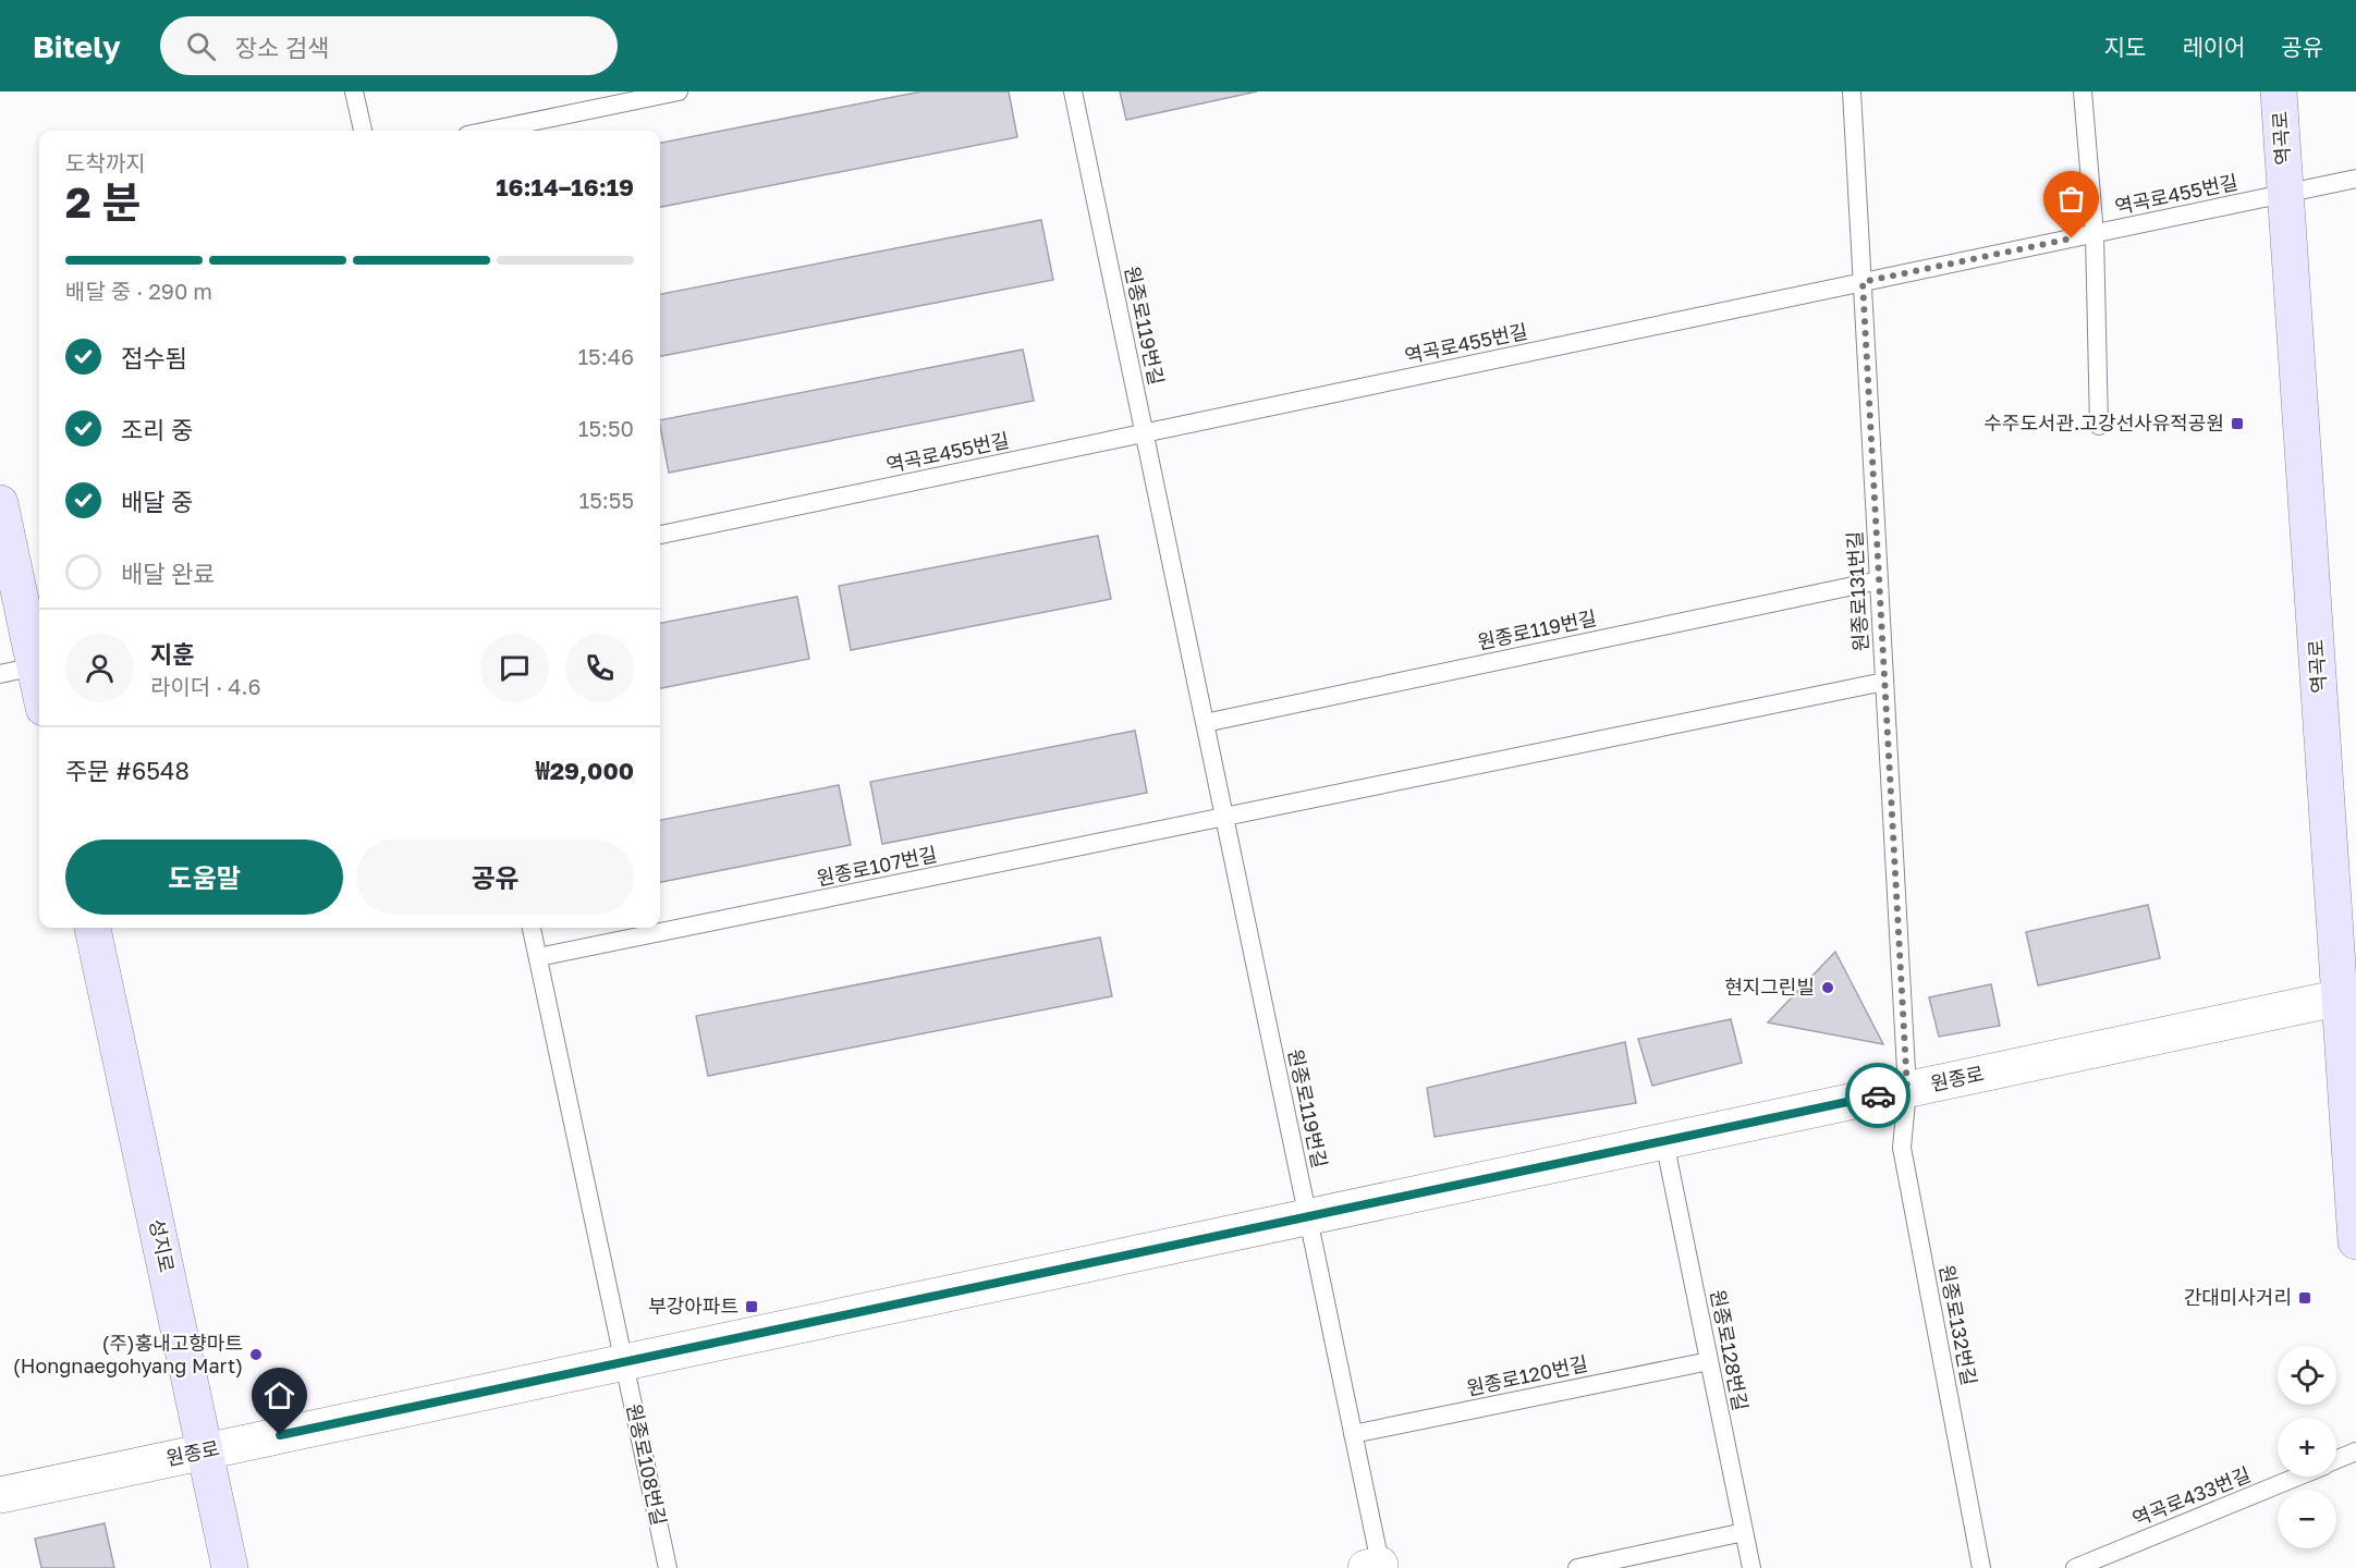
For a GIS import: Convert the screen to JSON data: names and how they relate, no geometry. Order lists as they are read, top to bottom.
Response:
{
  "streets": {
    "street": ["역곡로", "원종로", "성지로"],
    "lane": [
      "역곡로455번길",
      "원종로119번길",
      "원종로131번길",
      "원종로107번길",
      "원종로132번길",
      "원종로128번길",
      "원종로120번길",
      "원종로108번길",
      "역곡로433번길"
    ]
  },
  "crossings": [
    ["역곡로", "역곡로455번길"],
    ["역곡로", "원종로"],
    ["역곡로455번길", "원종로119번길"],
    ["역곡로455번길", "원종로131번길"],
    ["원종로119번길", "원종로131번길"],
    ["원종로119번길", "원종로107번길"],
    ["원종로119번길", "원종로"],
    ["원종로131번길", "원종로"],
    ["원종로131번길", "원종로132번길"],
    ["원종로", "성지로"],
    ["원종로", "원종로132번길"],
    ["원종로", "원종로128번길"],
    ["원종로", "원종로108번길"],
    ["원종로128번길", "원종로120번길"]
  ],
  "places": {
    "transit": ["수주도서관.고강선사유적공원", "간대미사거리", "부강아파트"],
    "other": ["현지그린빌", "(주)홍내고향마트 (Hongnaegohyang Mart)"]
  },
  "page": {
    "header": "Bitely",
    "search": "장소 검색",
    "nav": ["지도", "레이어", "공유"],
    "heading": ["2 분", "도착까지", "16:14–16:19"],
    "panel": [
      "지훈",
      "라이더 · 4.6",
      "주문 #6548",
      "₩29,000"
    ],
    "bar": "배달 중 · 290 m",
    "list": [
      ["접수됨", "15:46"],
      ["조리 중", "15:50"],
      ["배달 중", "15:55"],
      "배달 완료"
    ],
    "buttons": ["도움말", "공유"],
    "map_buttons": ["+", "−"]
  }
}
